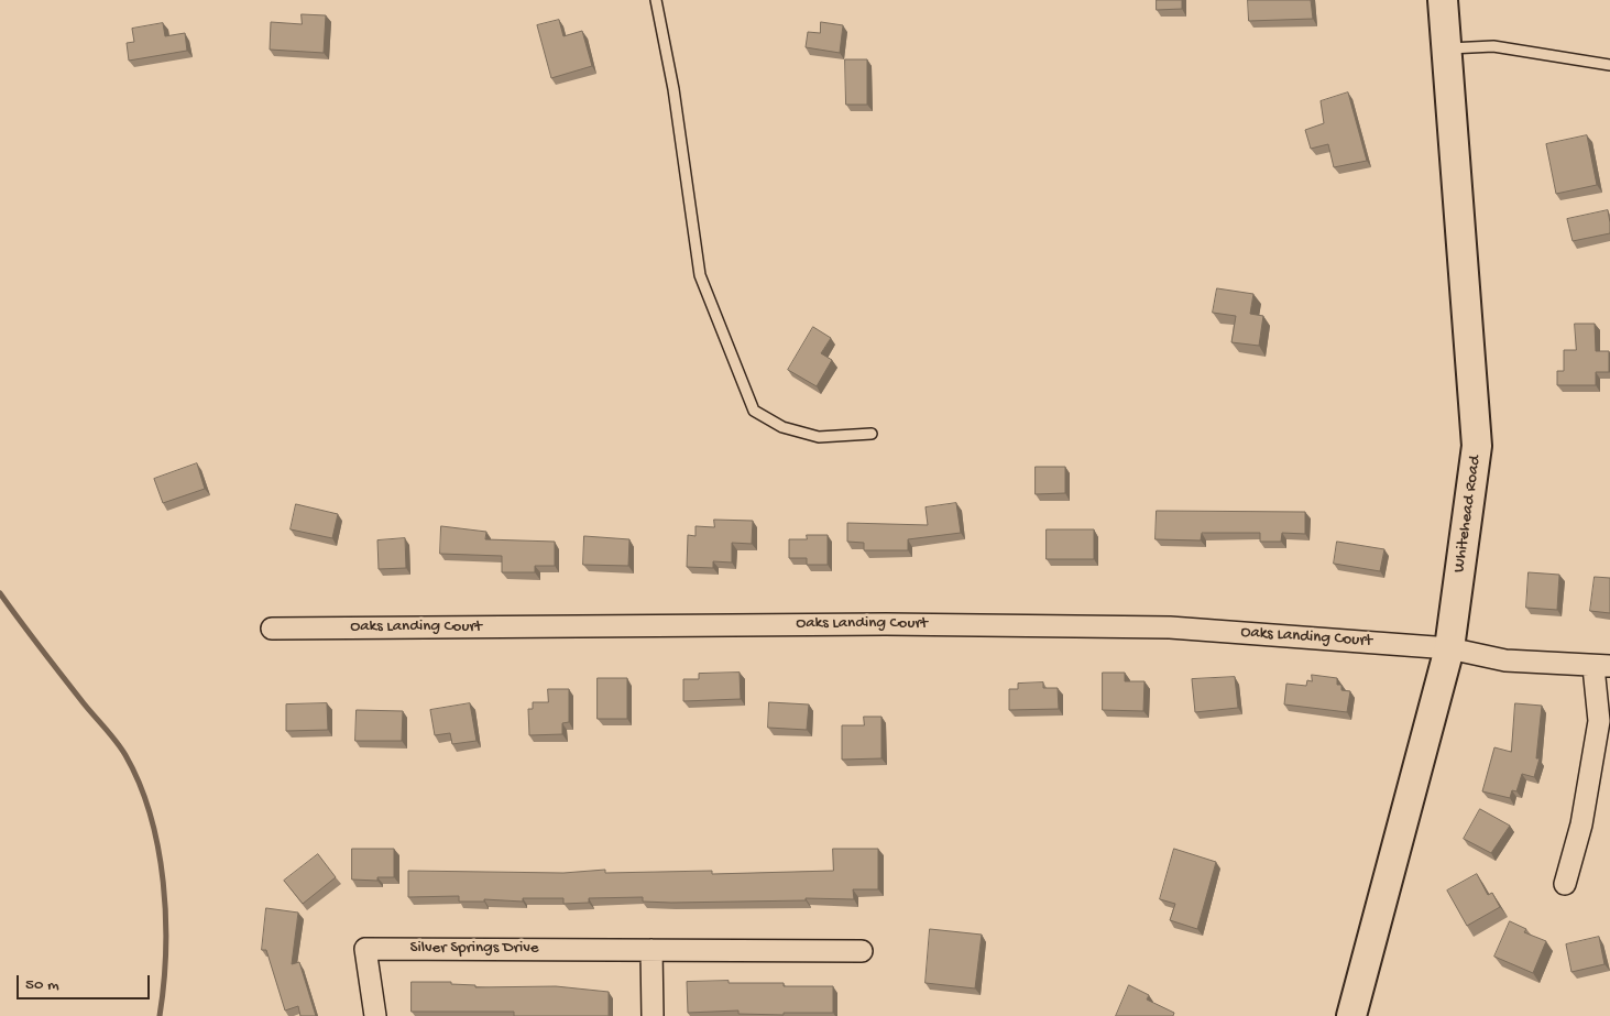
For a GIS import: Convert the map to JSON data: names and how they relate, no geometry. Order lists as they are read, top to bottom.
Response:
{
  "streets": {
    "street": ["Whitehead Road", "Oaks Landing Court", "Silver Springs Drive"]
  },
  "crossings": [
    ["Whitehead Road", "Oaks Landing Court"]
  ],
  "scale_bar": "50 m"
}
